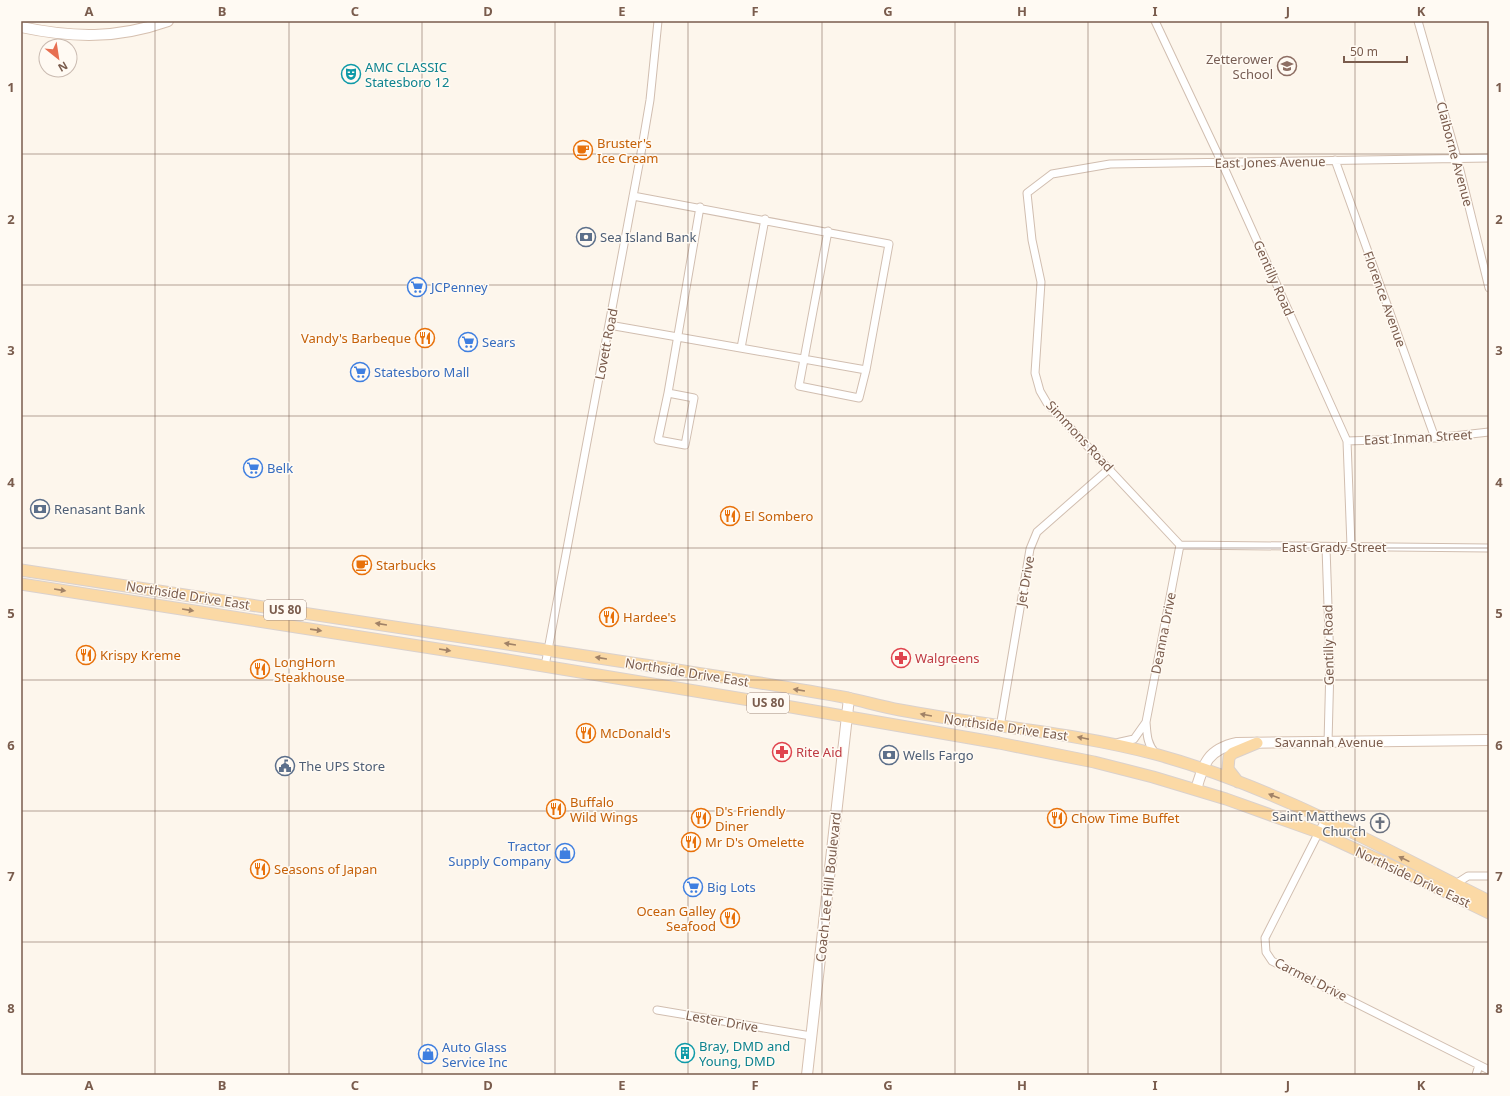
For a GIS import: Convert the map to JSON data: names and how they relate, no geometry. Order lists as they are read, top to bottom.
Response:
{
  "streets": {
    "main road": ["Northside Drive East", "US 80"],
    "street": [
      "Claiborne Avenue",
      "East Jones Avenue",
      "Gentilly Road",
      "Florence Avenue",
      "Lovett Road",
      "Simmons Road",
      "East Inman Street",
      "East Grady Street",
      "Jet Drive",
      "Deanna Drive",
      "Savannah Avenue",
      "Coach Lee Hill Boulevard",
      "Carmel Drive",
      "Lester Drive"
    ]
  },
  "crossings": [
    ["Claiborne Avenue", "East Jones Avenue"],
    ["East Jones Avenue", "Gentilly Road"],
    ["East Jones Avenue", "Florence Avenue"],
    ["East Jones Avenue", "Simmons Road"],
    ["Gentilly Road", "East Inman Street"],
    ["Gentilly Road", "East Grady Street"],
    ["Gentilly Road", "Savannah Avenue"],
    ["Florence Avenue", "East Inman Street"],
    ["Lovett Road", "Northside Drive East"],
    ["Simmons Road", "East Grady Street"],
    ["Simmons Road", "Jet Drive"],
    ["Simmons Road", "Deanna Drive"],
    ["East Grady Street", "Deanna Drive"],
    ["Jet Drive", "Northside Drive East"],
    ["Northside Drive East", "Deanna Drive"],
    ["Northside Drive East", "Savannah Avenue"],
    ["Northside Drive East", "Coach Lee Hill Boulevard"],
    ["Northside Drive East", "Carmel Drive"],
    ["Coach Lee Hill Boulevard", "Lester Drive"]
  ],
  "places": {
    "school or university": ["Zetterower School"],
    "theatre": ["AMC CLASSIC Statesboro 12"],
    "cafe": ["Bruster's Ice Cream", "Starbucks"],
    "bank": ["Sea Island Bank", "Renasant Bank", "Wells Fargo"],
    "supermarket": [
      "JCPenney",
      "Sears",
      "Statesboro Mall",
      "Belk",
      "Big Lots"
    ],
    "restaurant": [
      "Vandy's Barbeque",
      "El Sombero",
      "Hardee's",
      "Krispy Kreme",
      "LongHorn Steakhouse",
      "McDonald's",
      "Buffalo Wild Wings",
      "D's Friendly Diner",
      "Chow Time Buffet",
      "Mr D's Omelette",
      "Seasons of Japan",
      "Ocean Galley Seafood"
    ],
    "pharmacy": ["Walgreens", "Rite Aid"],
    "public building": ["The UPS Store"],
    "church": ["Saint Matthews Church"],
    "shop": ["Tractor Supply Company", "Auto Glass Service Inc"],
    "building": ["Bray, DMD and Young, DMD"]
  },
  "scale_bar": "50 m",
  "north": "bottom right",
  "grid": {
    "columns": [
      "A",
      "B",
      "C",
      "D",
      "E",
      "F",
      "G",
      "H",
      "I",
      "J",
      "K"
    ],
    "rows": [
      "1",
      "2",
      "3",
      "4",
      "5",
      "6",
      "7",
      "8"
    ]
  }
}
